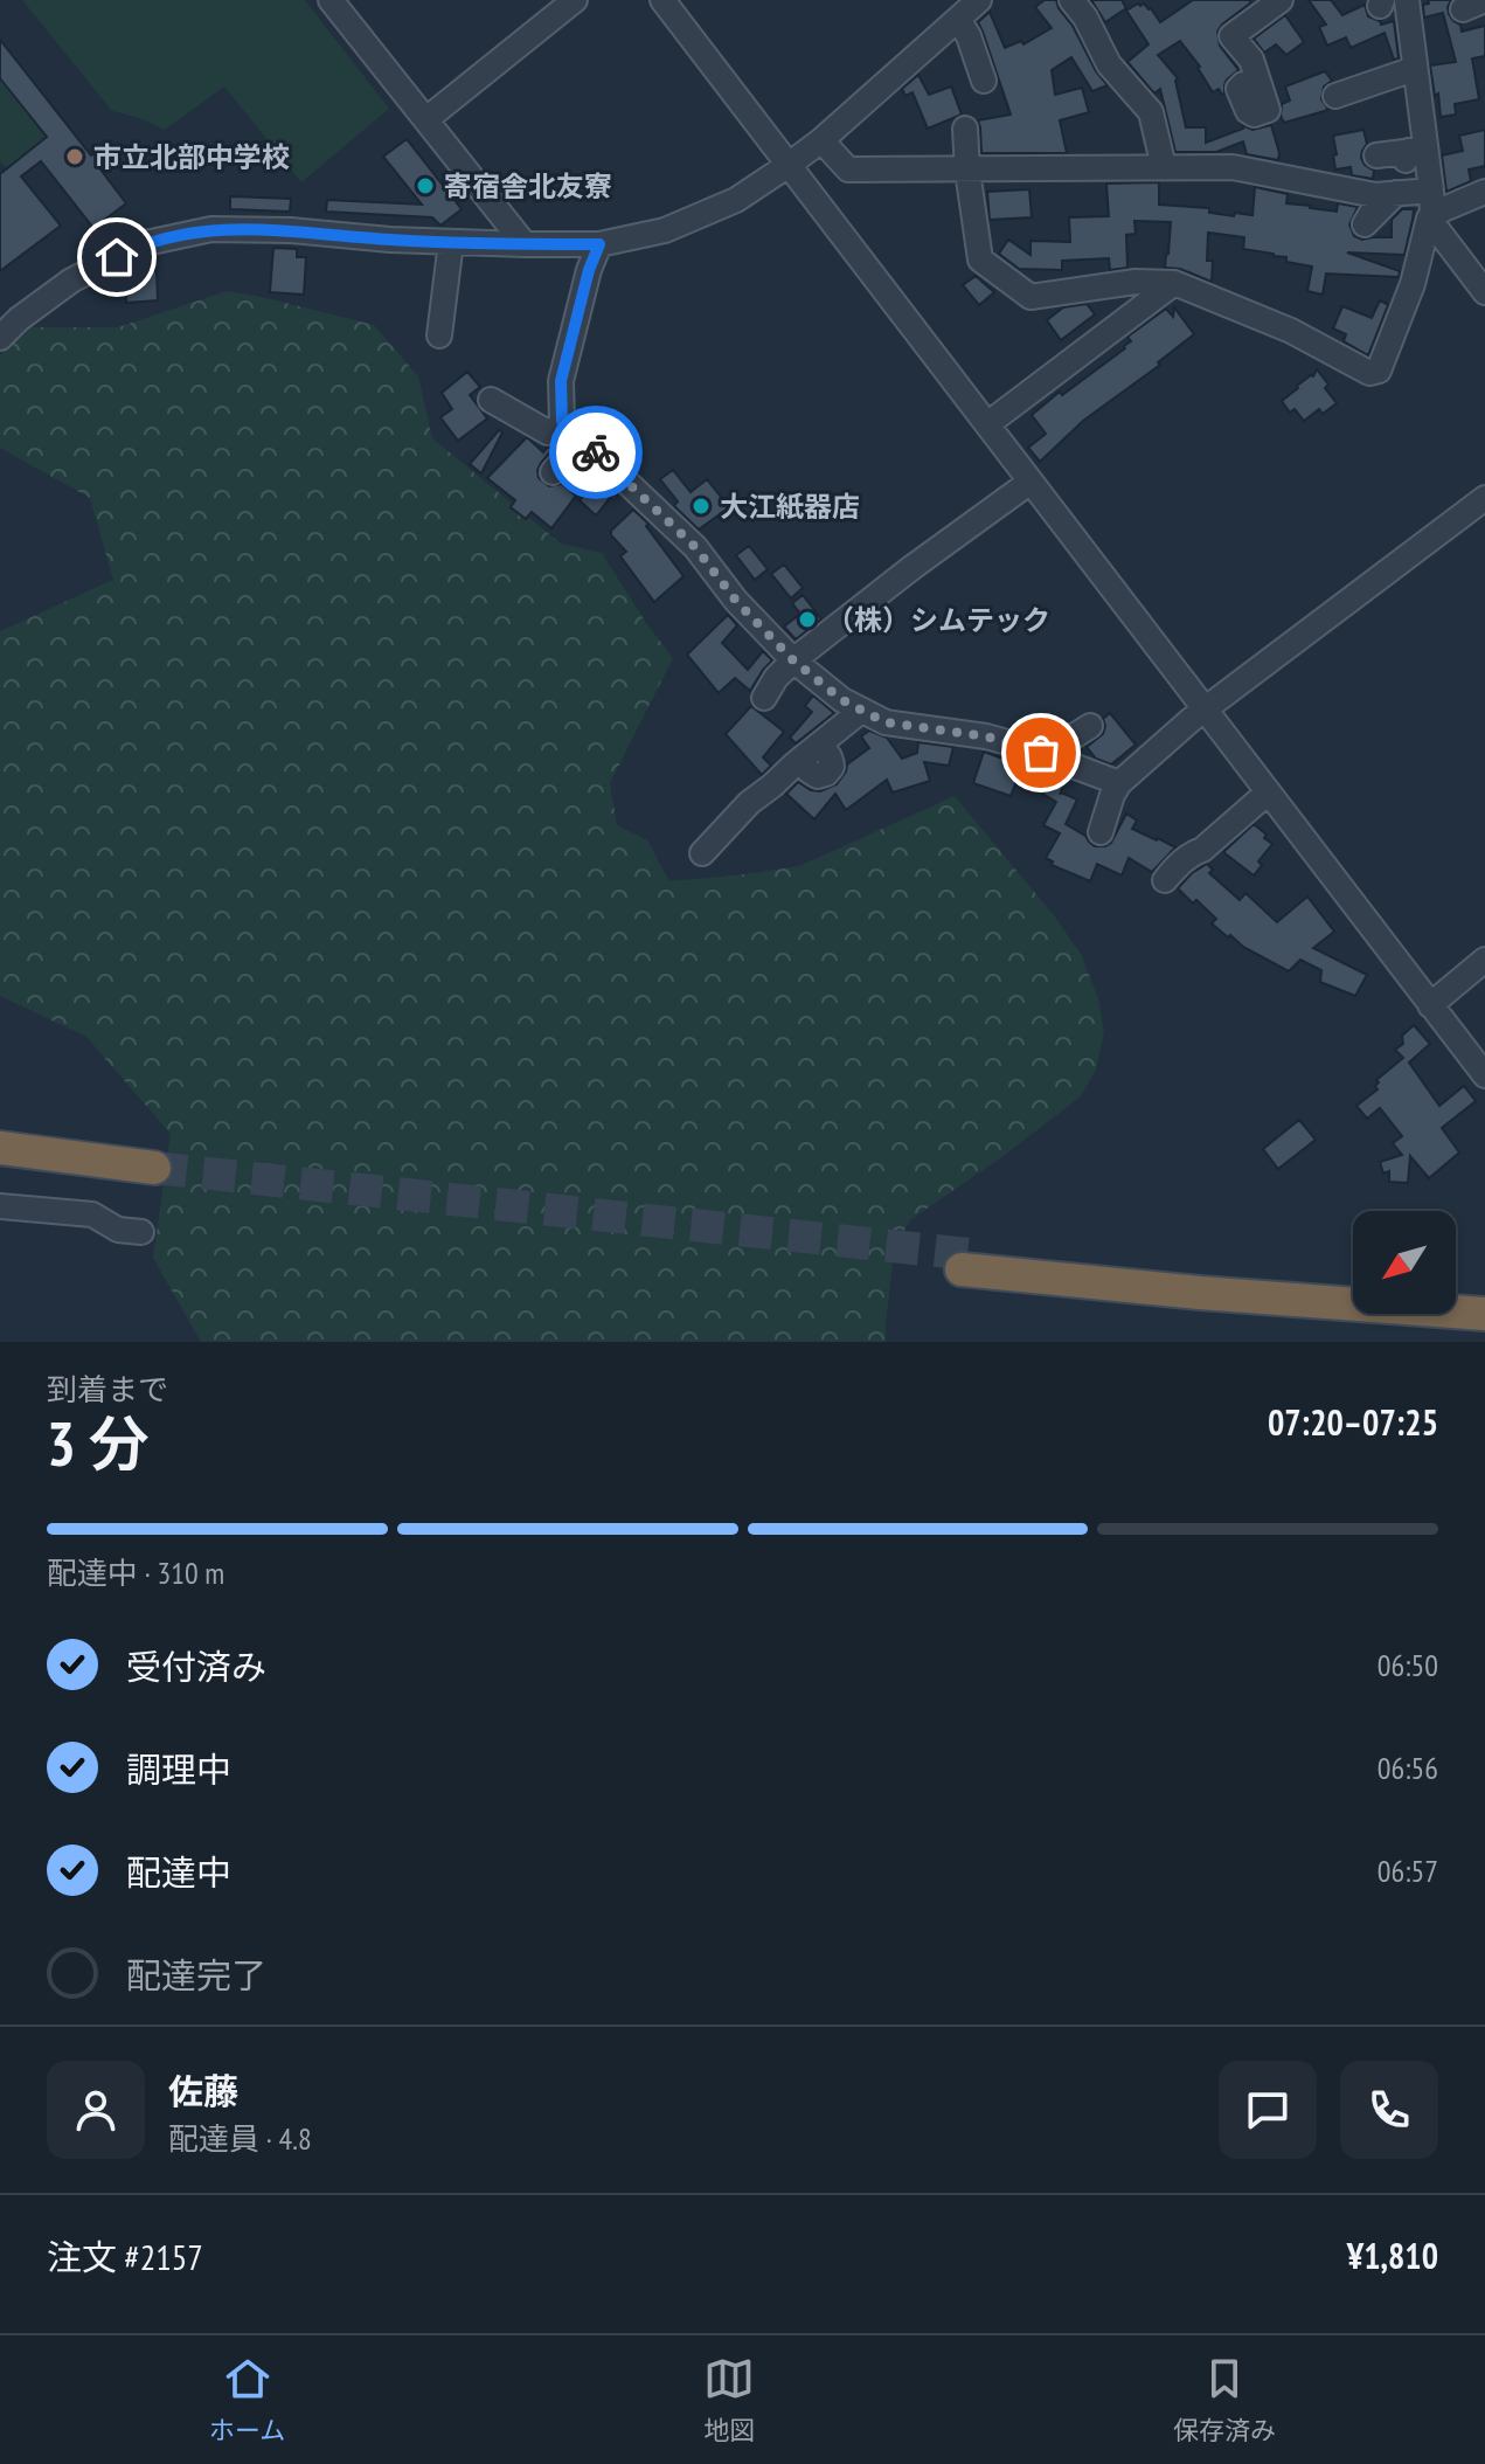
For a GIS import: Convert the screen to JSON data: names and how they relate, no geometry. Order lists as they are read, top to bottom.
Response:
{
  "places": [
    "市立北部中学校",
    "寄宿舎北友寮",
    "大江紙器店",
    "（株）シムテック"
  ],
  "north": "bottom left",
  "page": {
    "heading": ["3 分", "到着まで", "07:20–07:25"],
    "panel": [
      "佐藤",
      "配達員 · 4.8",
      "注文 #2157",
      "¥1,810"
    ],
    "bar": "配達中 · 310 m",
    "list": [
      ["受付済み", "06:50"],
      ["調理中", "06:56"],
      ["配達中", "06:57"],
      "配達完了"
    ],
    "tabs": ["ホーム", "地図", "保存済み"]
  }
}
